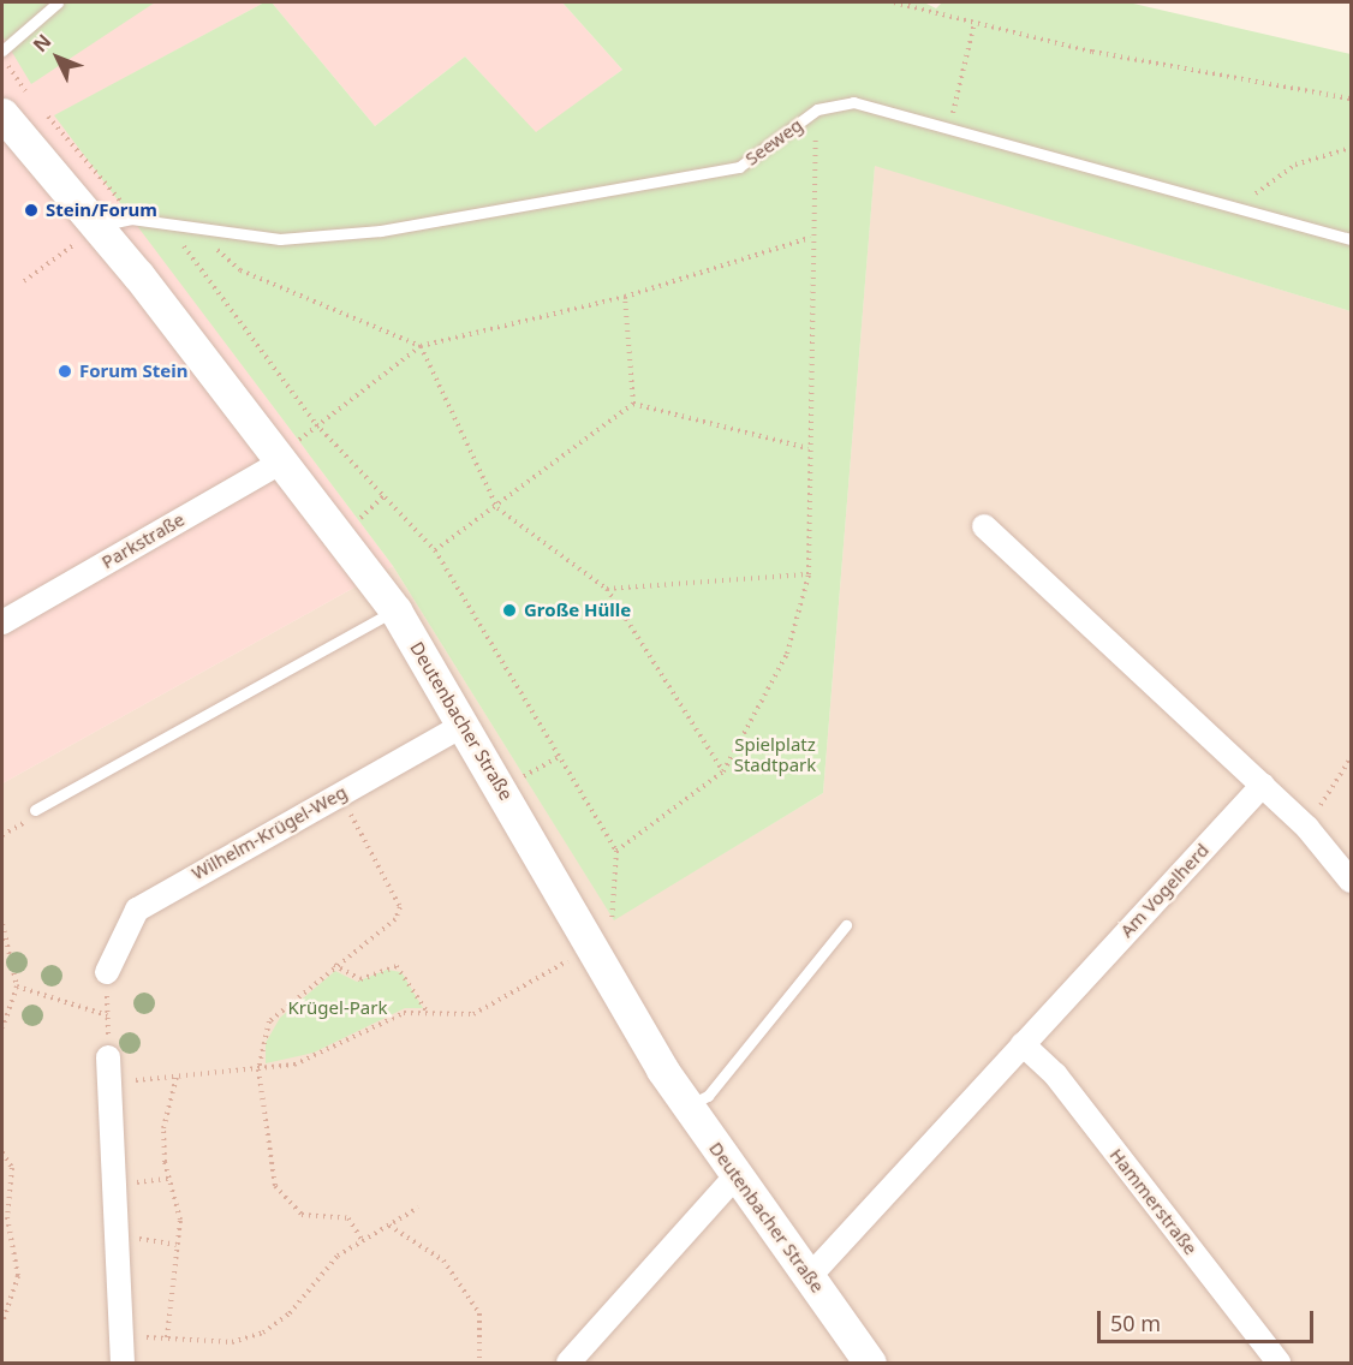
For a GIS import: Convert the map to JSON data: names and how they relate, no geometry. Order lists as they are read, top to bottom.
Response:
{
  "streets": {
    "street": [
      "Parkstraße",
      "Deutenbacher Straße",
      "Wilhelm-Krügel-Weg",
      "Am Vogelherd",
      "Hammerstraße"
    ],
    "lane": ["Seeweg"]
  },
  "crossings": [
    ["Seeweg", "Deutenbacher Straße"],
    ["Parkstraße", "Deutenbacher Straße"],
    ["Deutenbacher Straße", "Wilhelm-Krügel-Weg"],
    ["Deutenbacher Straße", "Am Vogelherd"],
    ["Am Vogelherd", "Hammerstraße"]
  ],
  "parks": ["Spielplatz Stadtpark", "Krügel-Park"],
  "places": ["Stein/Forum", "Forum Stein", "Große Hülle"],
  "scale_bar": "50 m",
  "north": "top left"
}
